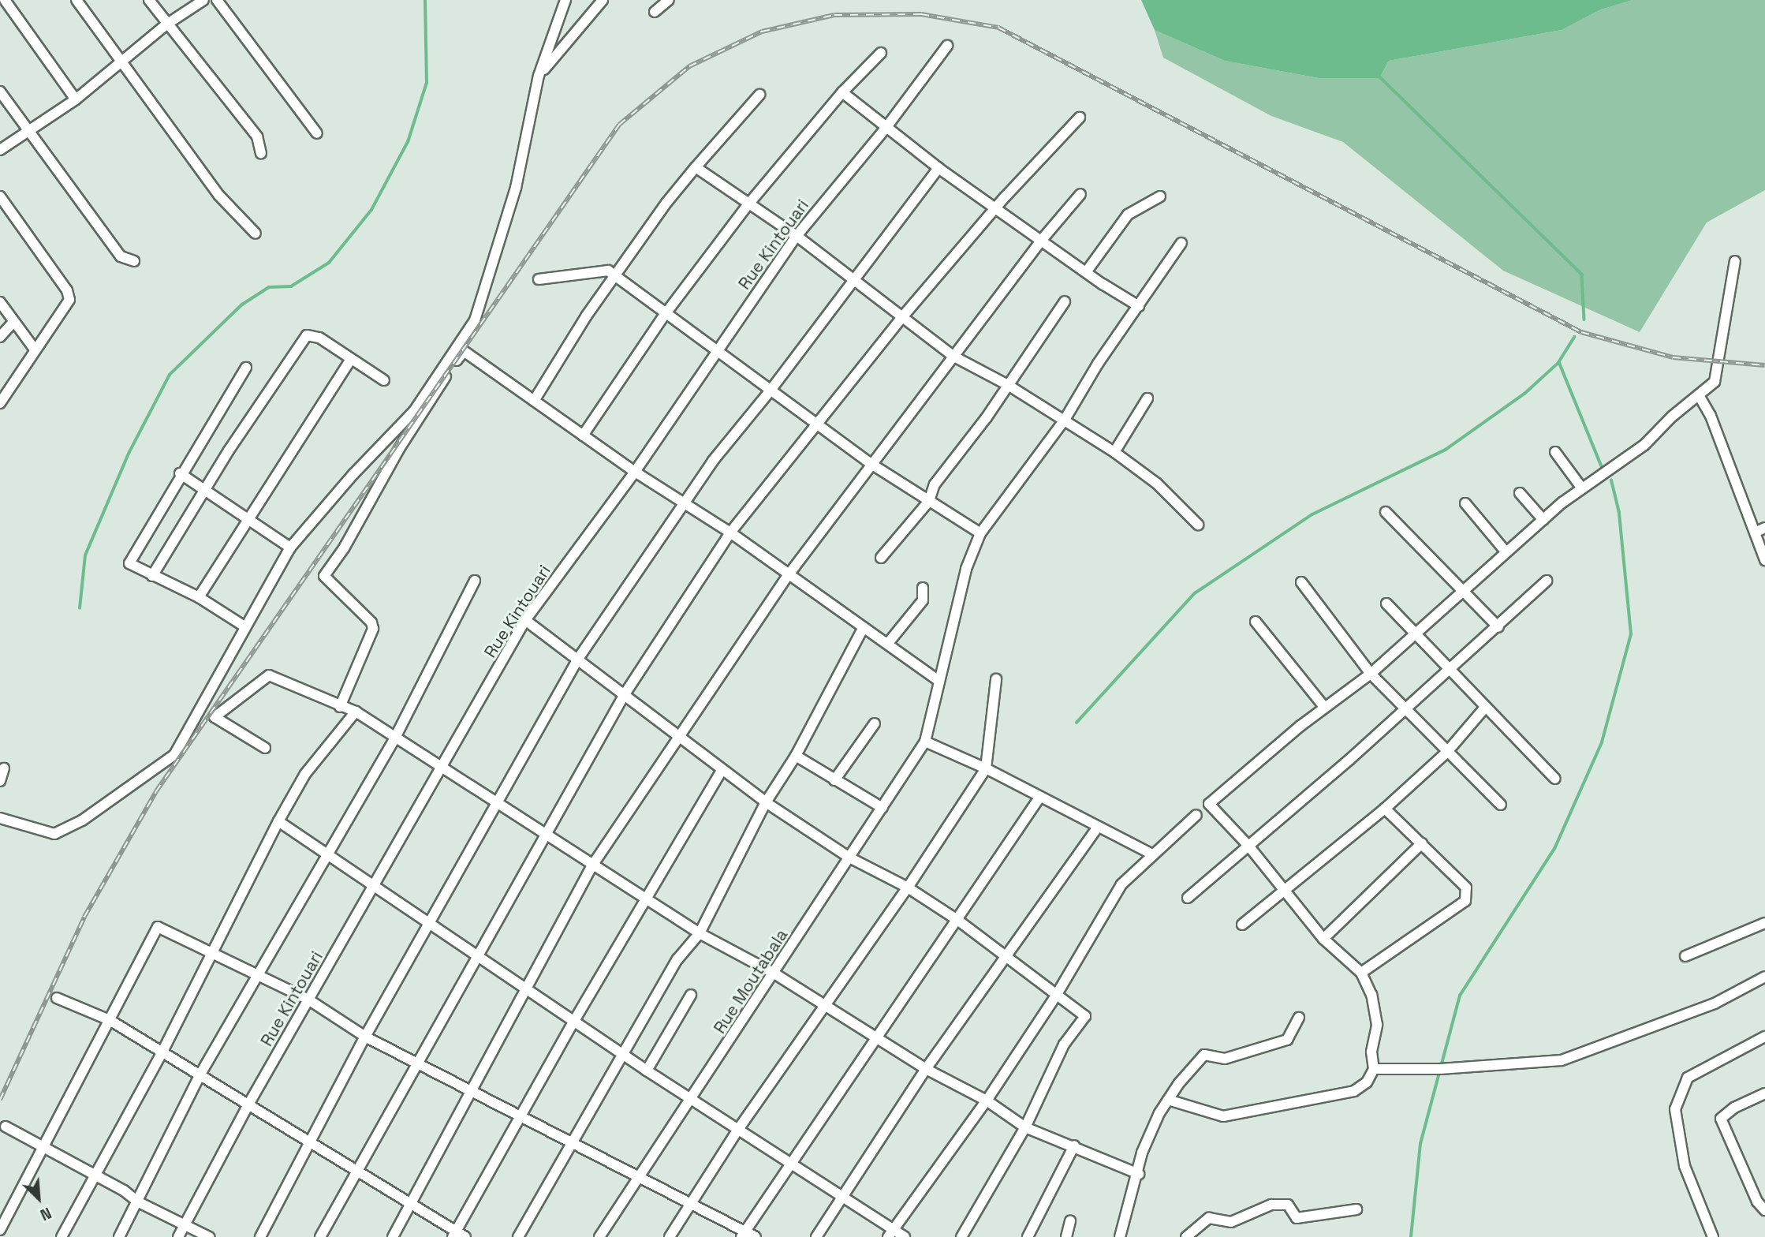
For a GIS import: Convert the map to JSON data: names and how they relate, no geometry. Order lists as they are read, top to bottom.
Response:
{
  "streets": {
    "street": ["Rue Kintouari", "Rue Moutabala"]
  },
  "north": "bottom right"
}
